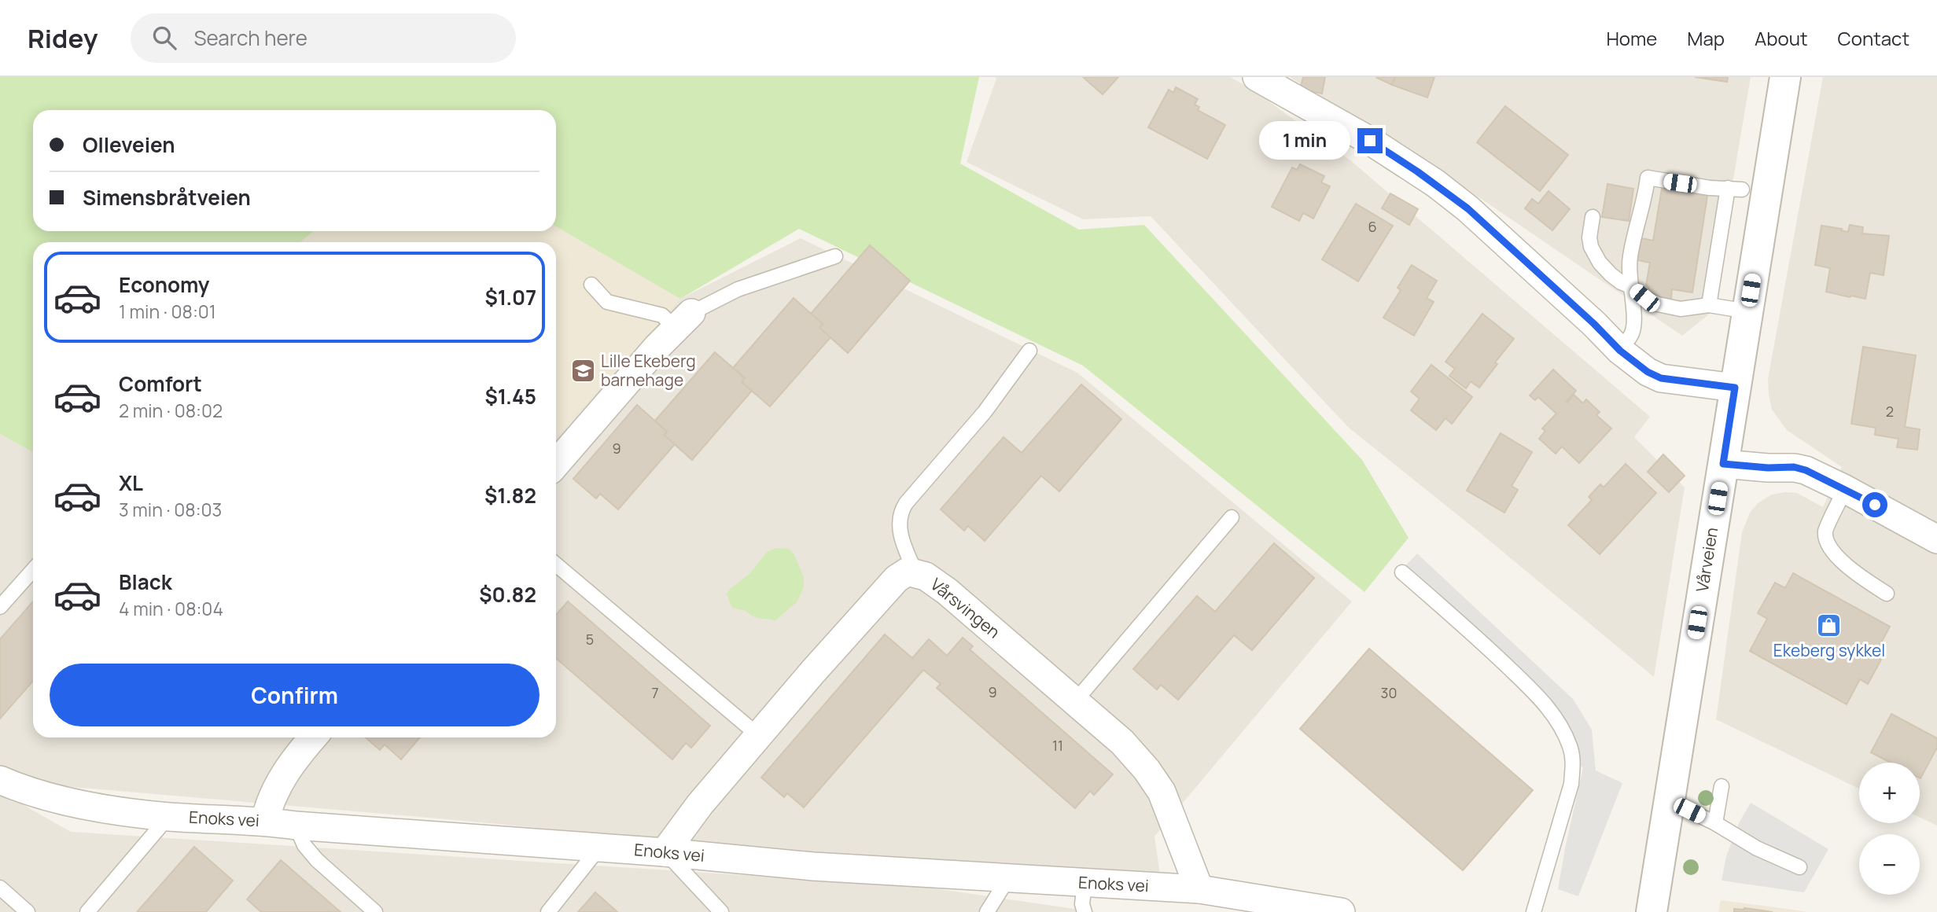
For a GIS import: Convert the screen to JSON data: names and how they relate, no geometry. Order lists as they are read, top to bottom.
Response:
{
  "streets": {
    "street": ["Vårveien", "Vårsvingen", "Enoks vei"]
  },
  "crossings": [
    ["Vårsvingen", "Enoks vei"]
  ],
  "places": {
    "school or university": ["Lille Ekeberg barnehage"],
    "shop": ["Ekeberg sykkel"]
  },
  "house_numbers": [
    "6",
    "2",
    "9",
    "5",
    "9",
    "7",
    "30",
    "11"
  ],
  "page": {
    "header": "Ridey",
    "search": "Search here",
    "nav": [
      "Home",
      "Map",
      "About",
      "Contact"
    ],
    "banner": ["Olleveien", "Simensbråtveien"],
    "bubble": "1 min",
    "list": [
      {
        "name": "Economy",
        "note": "1 min · 08:01",
        "value": "$1.07"
      },
      {
        "name": "Comfort",
        "note": "2 min · 08:02",
        "value": "$1.45"
      },
      {
        "name": "XL",
        "note": "3 min · 08:03",
        "value": "$1.82"
      },
      {
        "name": "Black",
        "note": "4 min · 08:04",
        "value": "$0.82"
      }
    ],
    "buttons": "Confirm",
    "map_buttons": ["+", "−"]
  }
}
